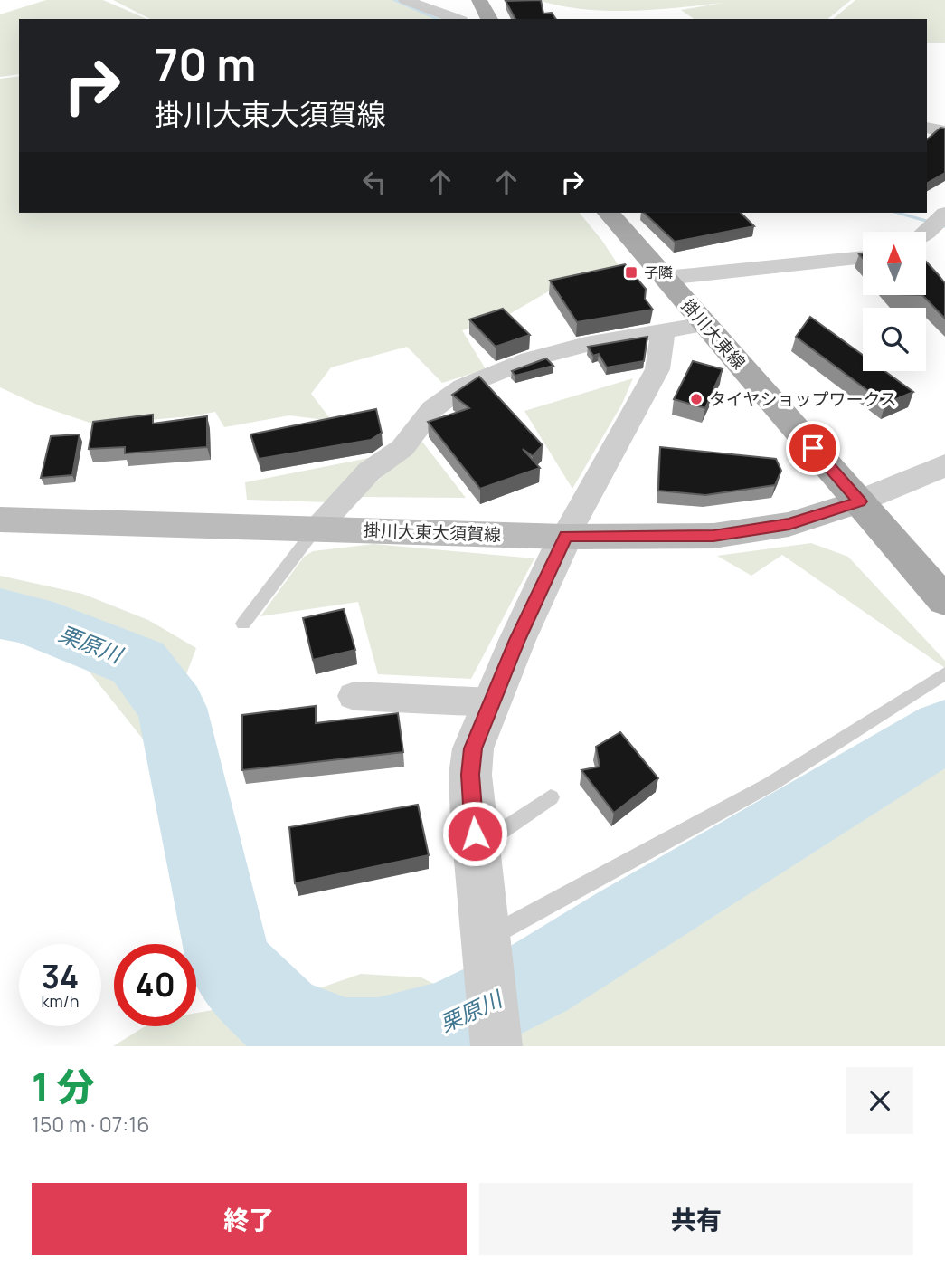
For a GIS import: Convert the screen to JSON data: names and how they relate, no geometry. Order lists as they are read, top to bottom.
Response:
{
  "streets": {
    "main road": ["掛川大東線", "掛川大東大須賀線"]
  },
  "crossings": [
    ["掛川大東線", "掛川大東大須賀線"]
  ],
  "water": ["栗原川"],
  "places": {
    "transit": ["子隣"],
    "other": ["タイヤショップワークス"]
  },
  "north": "top",
  "page": {
    "turn": ["70 m", "掛川大東大須賀線"],
    "speed": "34 km/h",
    "limit": "40",
    "heading": ["1 分", "150 m · 07:16"],
    "buttons": ["終了", "共有"]
  }
}
